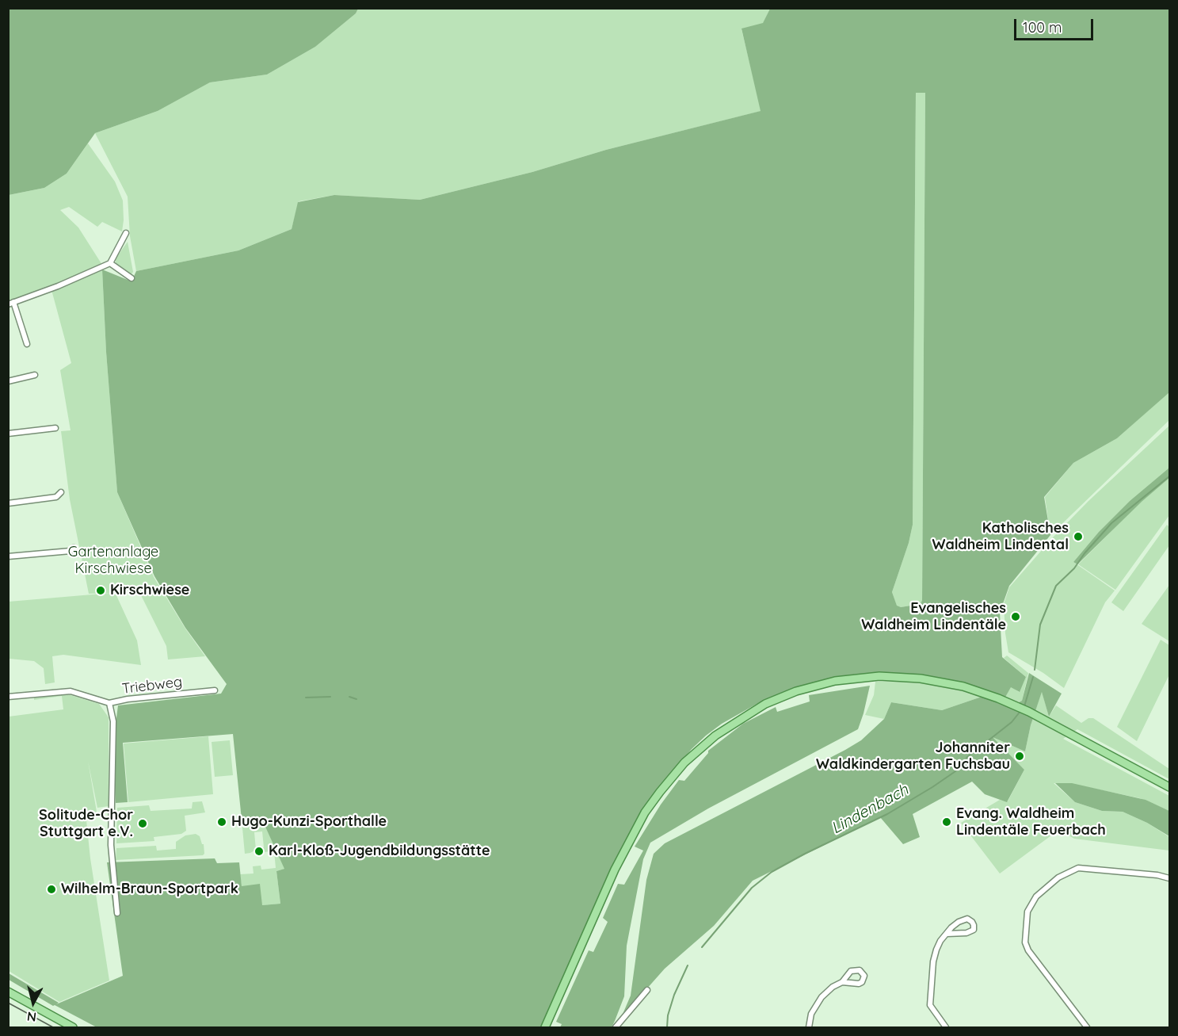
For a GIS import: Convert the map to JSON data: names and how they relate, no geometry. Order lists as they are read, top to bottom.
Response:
{
  "streets": {
    "street": ["Triebweg"]
  },
  "water": ["Lindenbach"],
  "parks": ["Gartenanlage Kirschwiese"],
  "places": [
    "Katholisches Waldheim Lindental",
    "Kirschwiese",
    "Evangelisches Waldheim Lindentäle",
    "Johanniter Waldkindergarten Fuchsbau",
    "Hugo-Kunzi-Sporthalle",
    "Evang. Waldheim Lindentäle Feuerbach",
    "Solitude-Chor Stuttgart e.V.",
    "Karl-Kloß-Jugendbildungsstätte",
    "Wilhelm-Braun-Sportpark"
  ],
  "scale_bar": "100 m",
  "north": "bottom"
}
